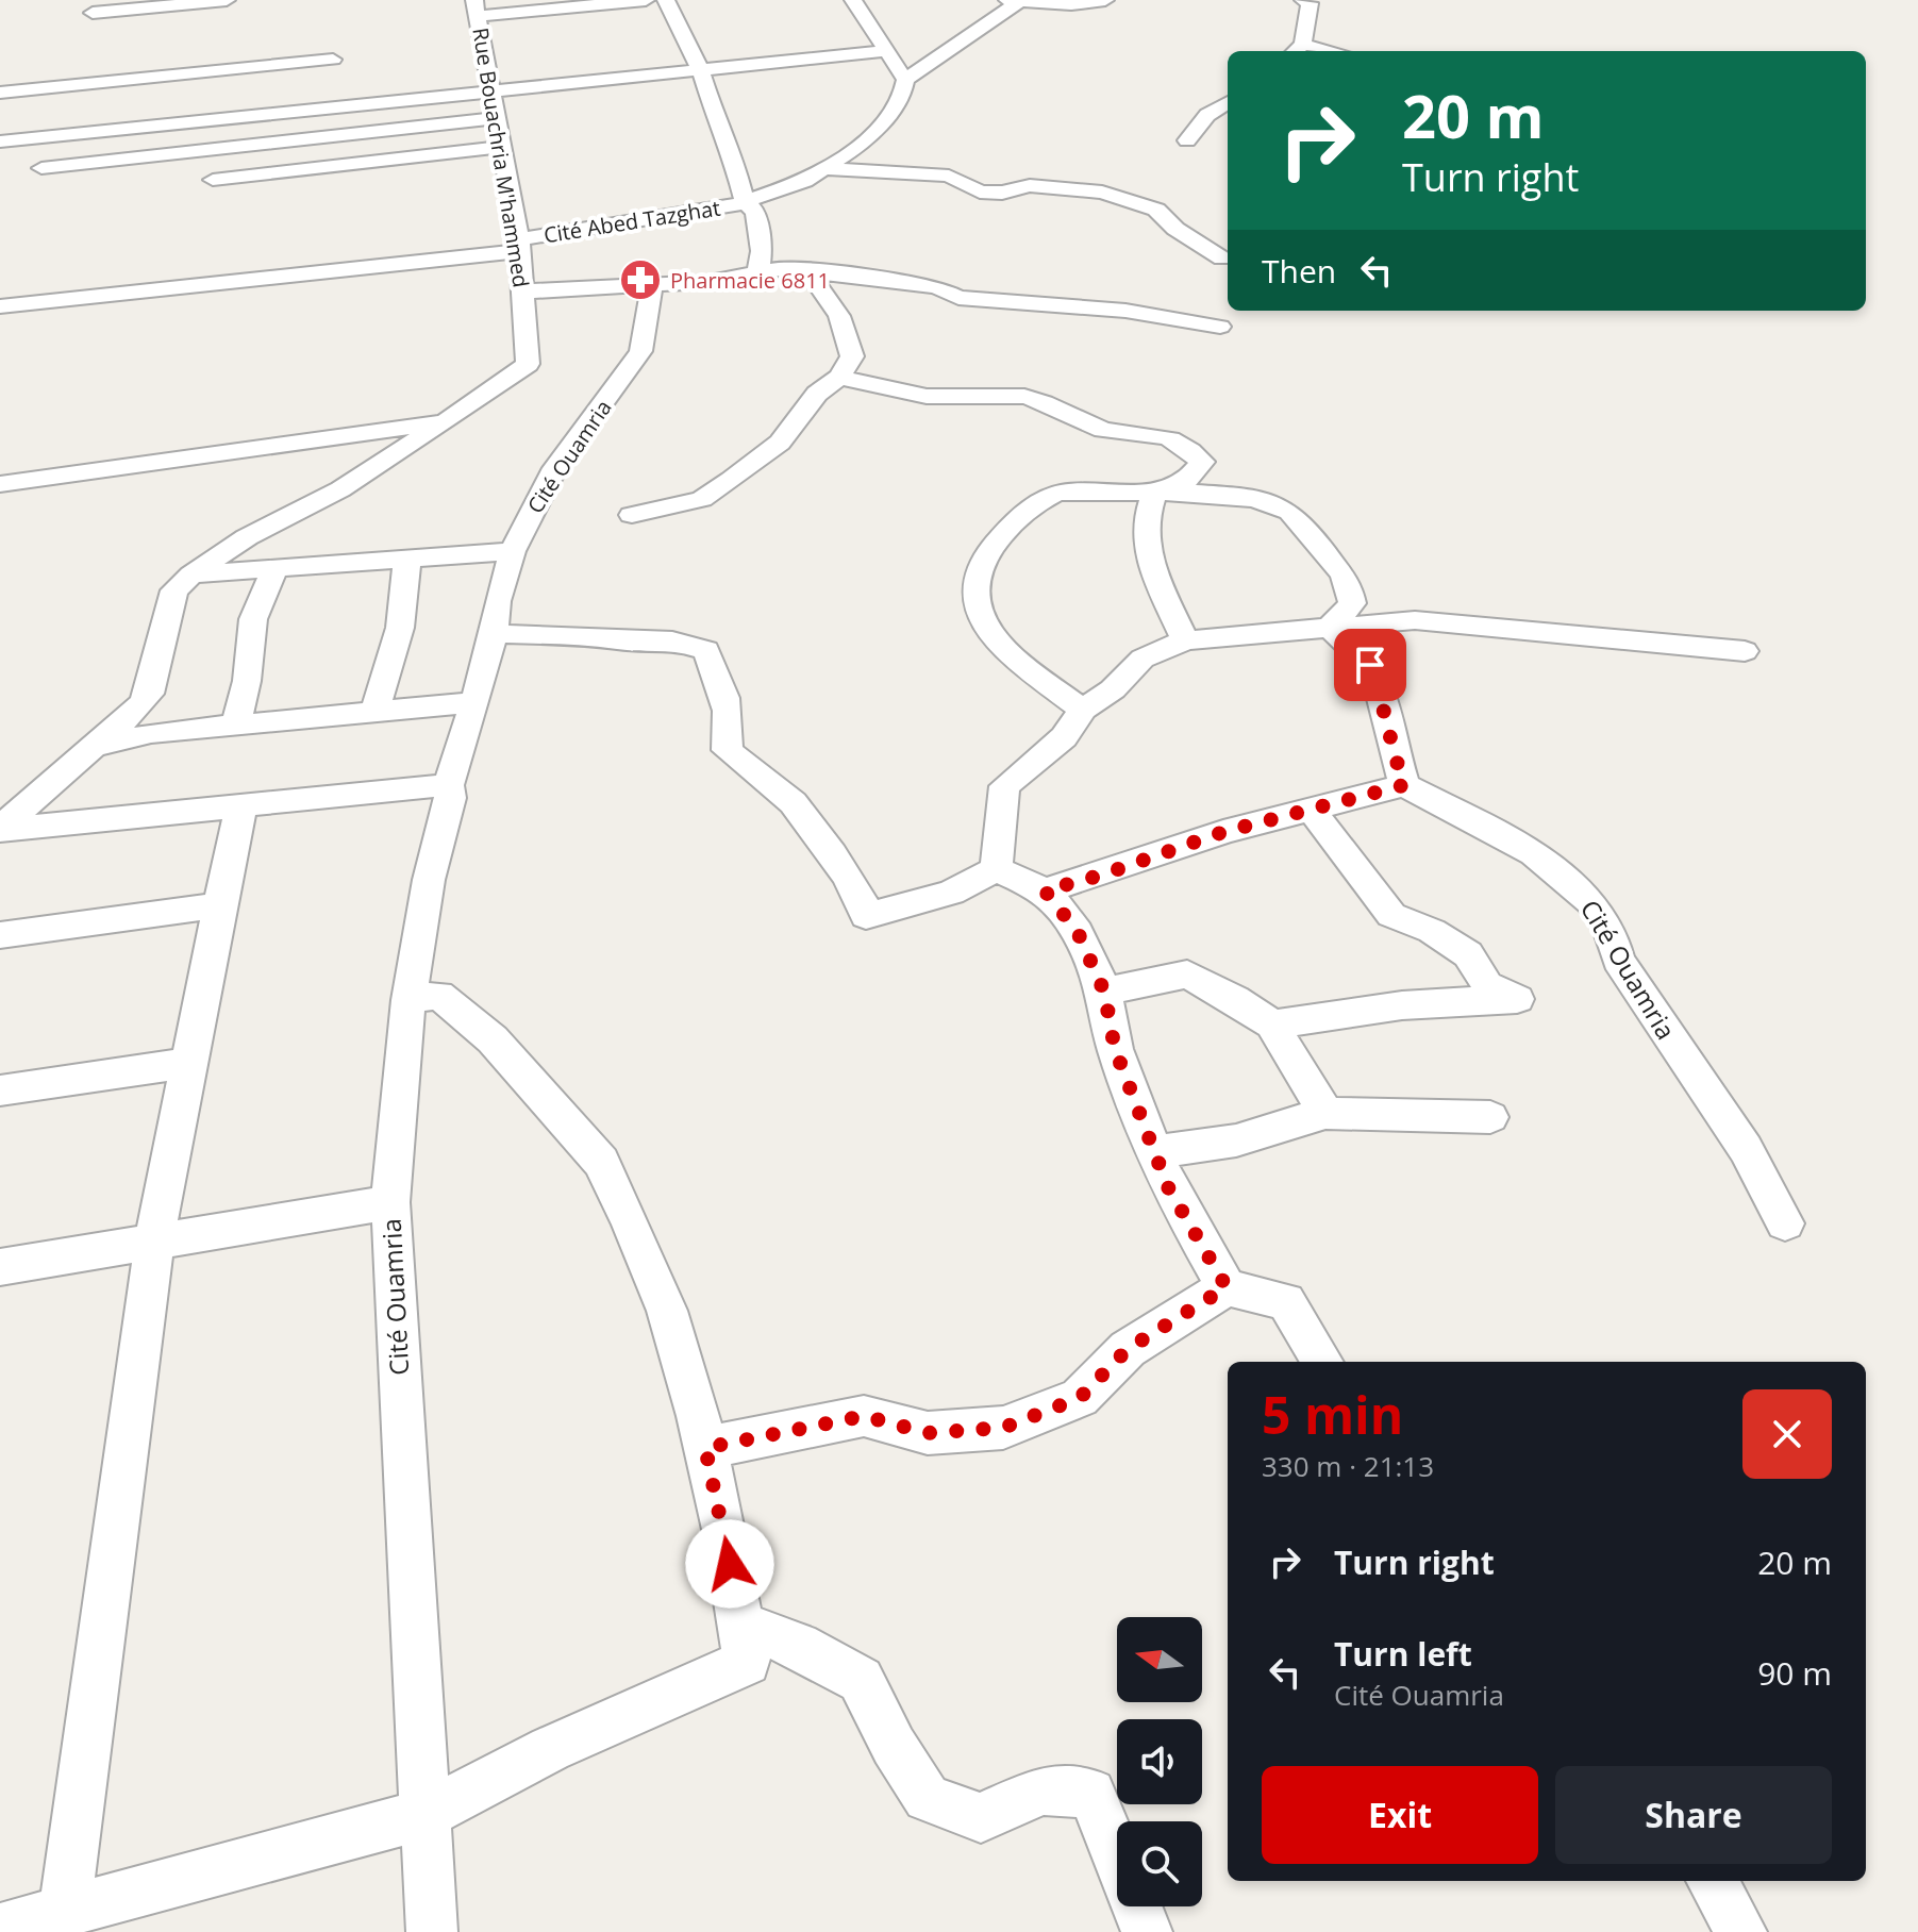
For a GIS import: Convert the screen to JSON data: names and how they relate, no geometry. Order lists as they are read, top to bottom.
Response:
{
  "streets": {
    "street": ["Rue Bouachria M'hammed", "Cité Abed Tazghat", "Cité Ouamria"]
  },
  "crossings": [
    ["Rue Bouachria M'hammed", "Cité Abed Tazghat"]
  ],
  "places": {
    "pharmacy": ["Pharmacie 6811"]
  },
  "north": "left",
  "page": {
    "turn": ["20 m", "Turn right"],
    "then": "Then",
    "heading": ["5 min", "330 m · 21:13"],
    "list": [
      {
        "name": "Turn right",
        "value": "20 m"
      },
      {
        "name": "Turn left",
        "note": "Cité Ouamria",
        "value": "90 m"
      }
    ],
    "buttons": ["Exit", "Share"]
  }
}
